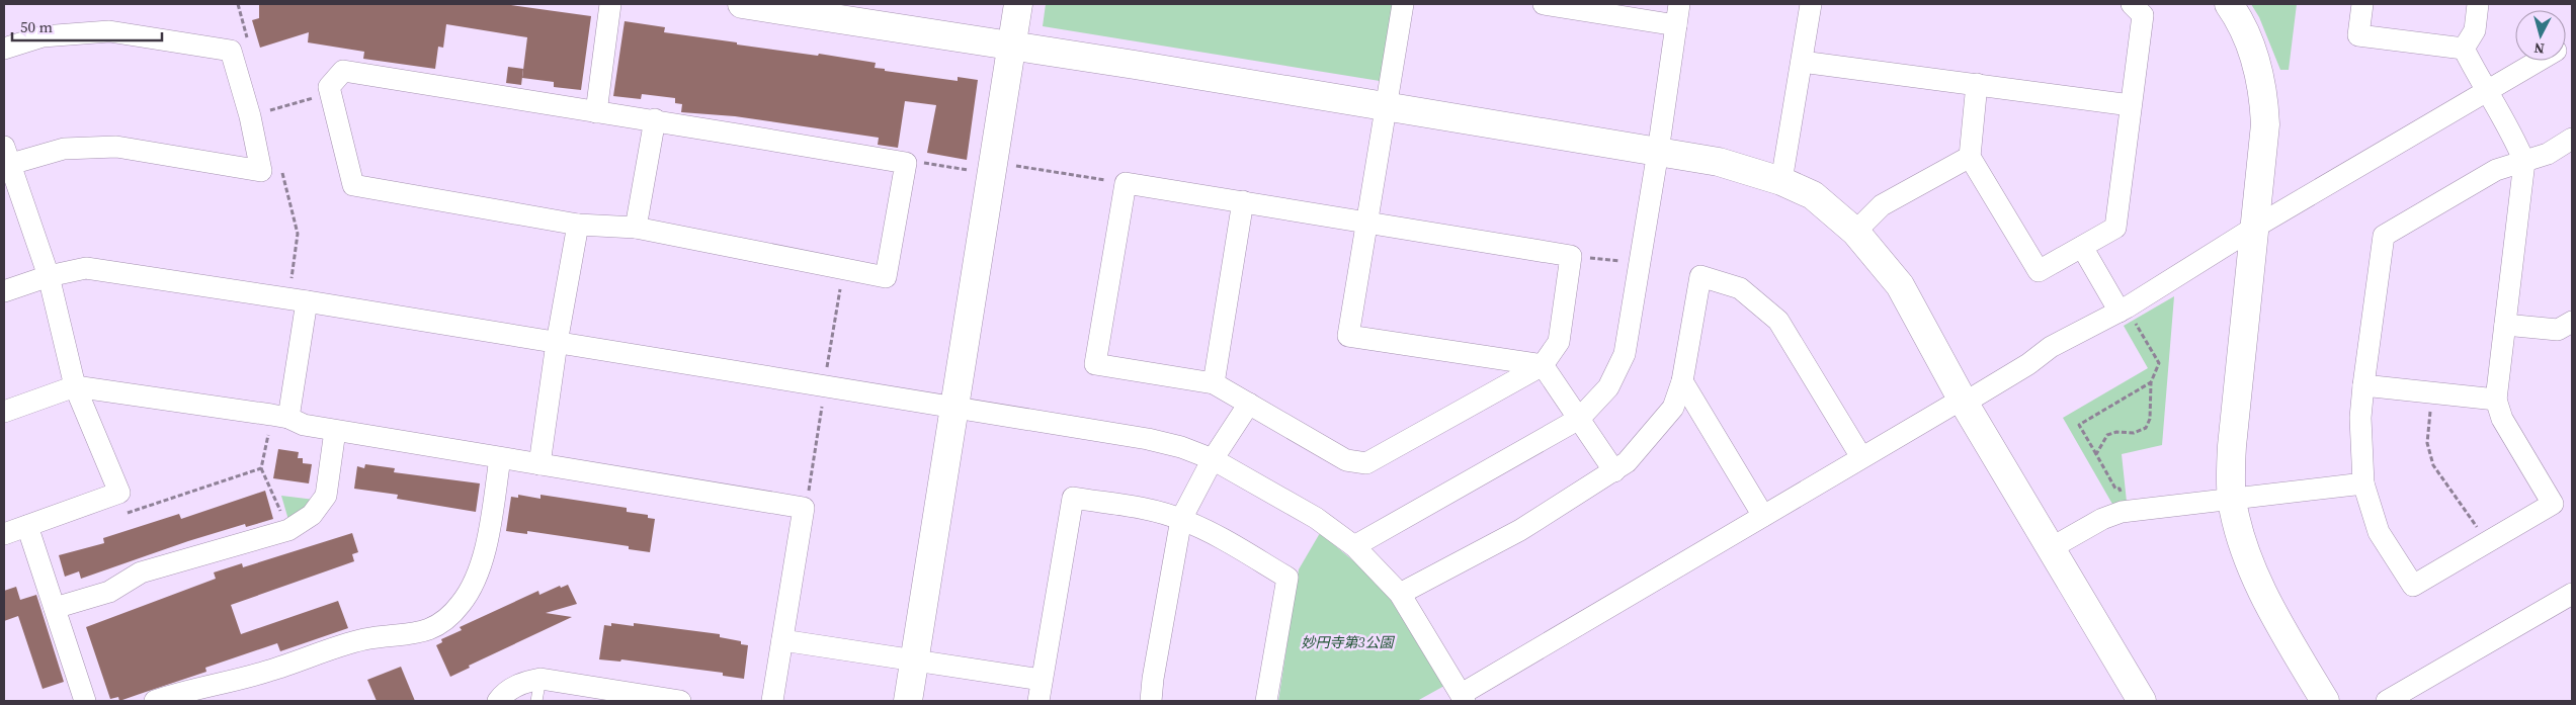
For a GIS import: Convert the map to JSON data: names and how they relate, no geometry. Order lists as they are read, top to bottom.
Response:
{
  "parks": ["妙円寺第3公園"],
  "scale_bar": "50 m",
  "north": "bottom"
}
